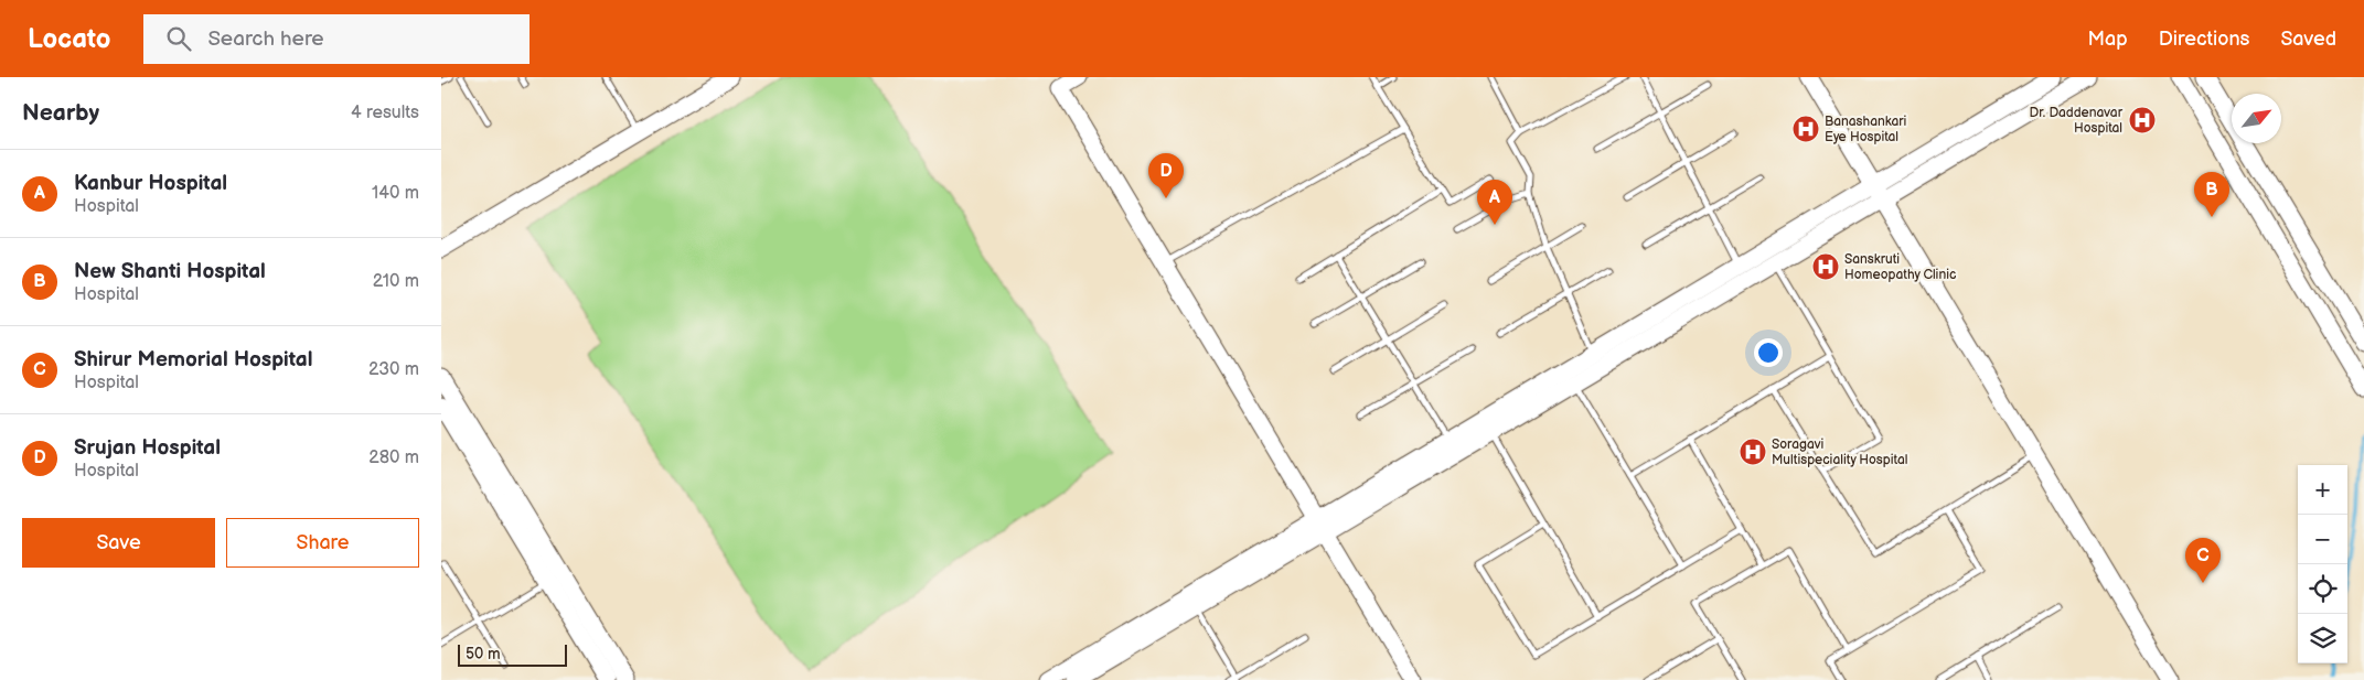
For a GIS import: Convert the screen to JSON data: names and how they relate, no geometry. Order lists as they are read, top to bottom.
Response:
{
  "places": {
    "hospital": [
      "Dr. Daddenavar Hospital",
      "Banashankari Eye Hospital",
      "Sanskruti Homeopathy Clinic",
      "Soragavi Multispeciality Hospital"
    ]
  },
  "scale_bar": "50 m",
  "north": "top right",
  "page": {
    "header": "Locato",
    "search": "Search here",
    "nav": ["Map", "Directions", "Saved"],
    "heading": ["Nearby", "4 results"],
    "list": [
      {
        "mark": "A",
        "name": "Kanbur Hospital",
        "note": "Hospital",
        "value": "140 m"
      },
      {
        "mark": "B",
        "name": "New Shanti Hospital",
        "note": "Hospital",
        "value": "210 m"
      },
      {
        "mark": "C",
        "name": "Shirur Memorial Hospital",
        "note": "Hospital",
        "value": "230 m"
      },
      {
        "mark": "D",
        "name": "Srujan Hospital",
        "note": "Hospital",
        "value": "280 m"
      }
    ],
    "pins": [
      "D",
      "B",
      "A",
      "C"
    ],
    "map_buttons": ["+", "−"],
    "buttons": ["Save", "Share"],
    "scale": "50 m"
  }
}
